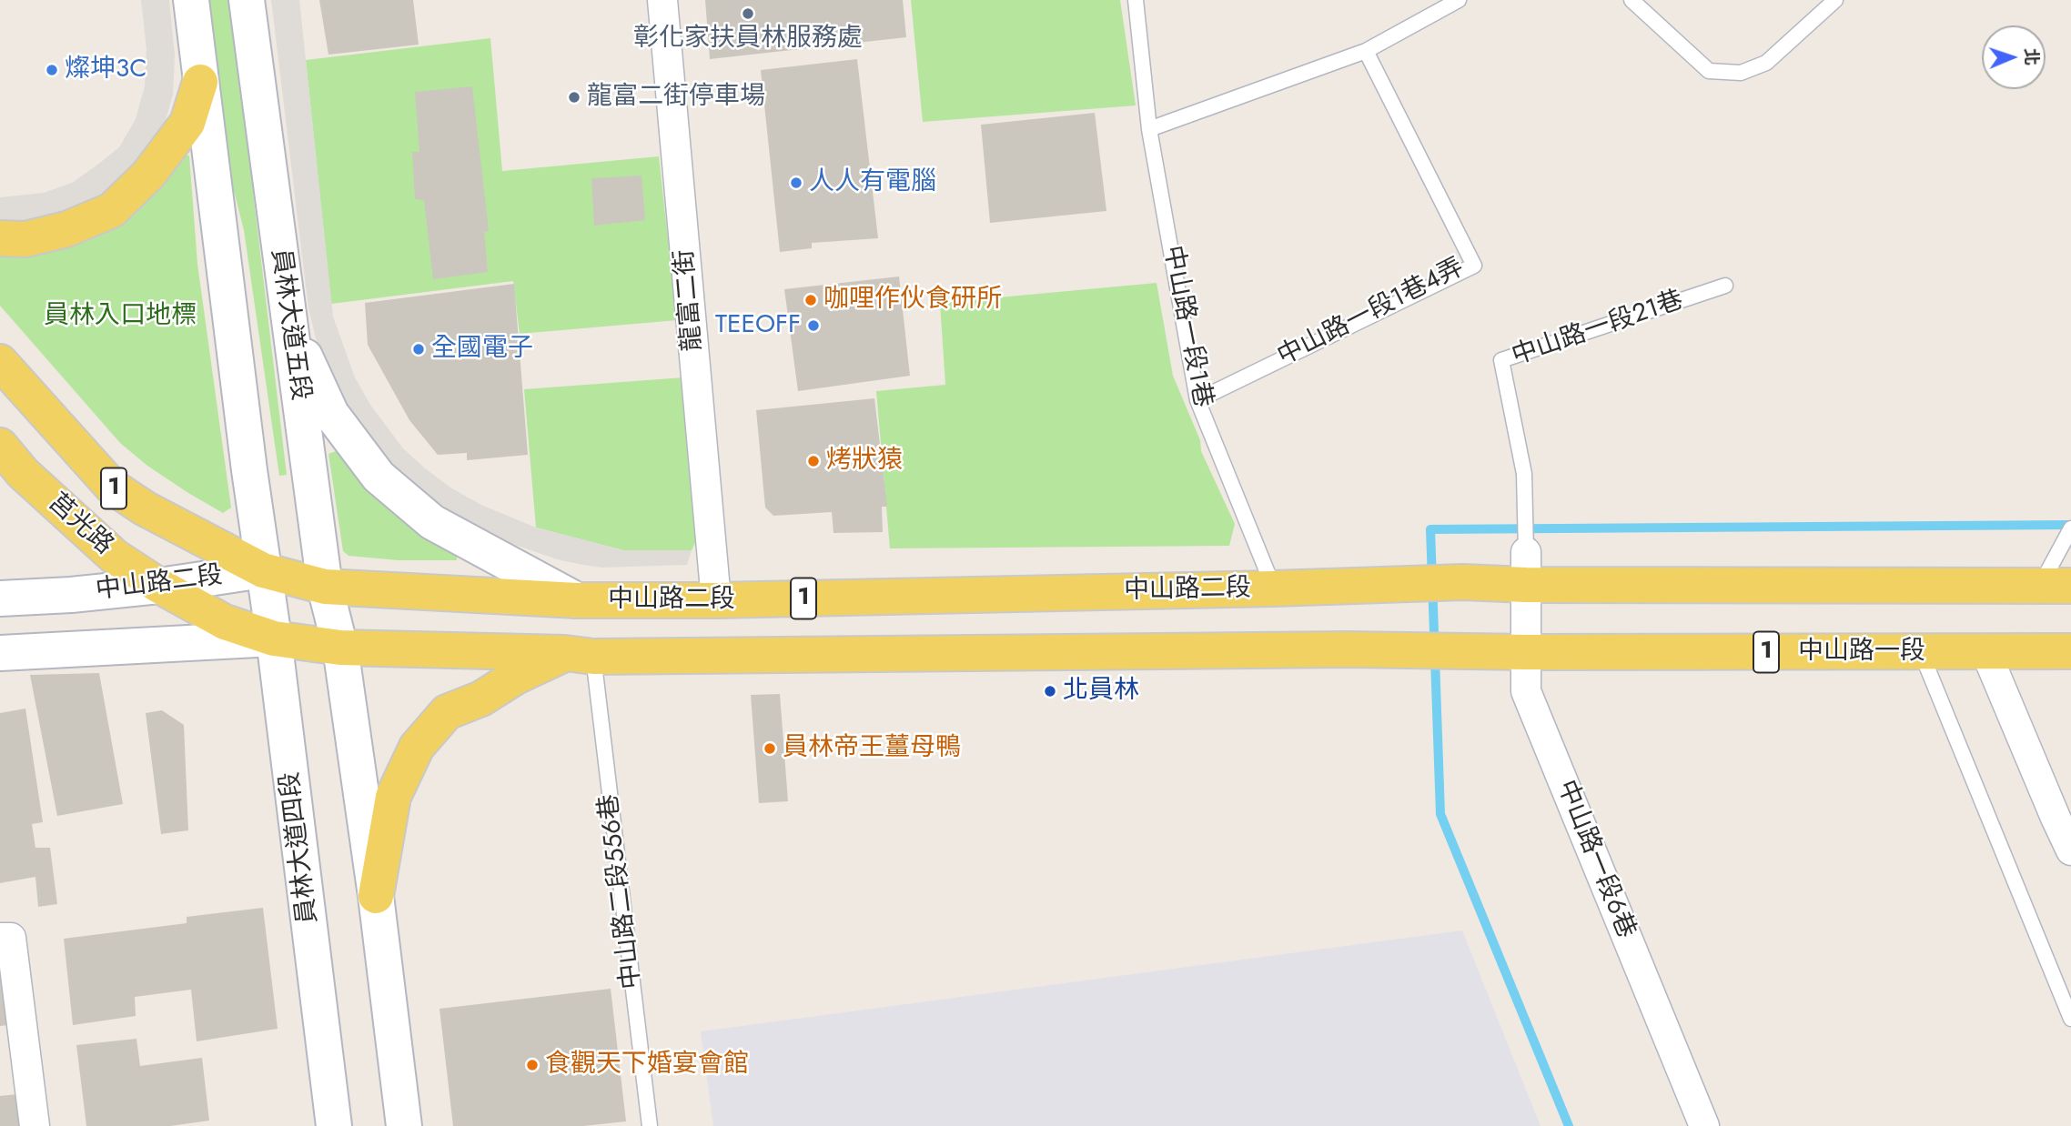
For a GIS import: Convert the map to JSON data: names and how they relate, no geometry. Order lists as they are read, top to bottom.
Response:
{
  "streets": {
    "main road": [
      "員林大道五段",
      "1",
      "莒光路",
      "中山路二段",
      "中山路一段",
      "員林大道四段"
    ],
    "street": ["龍富二街", "中山路一段6巷"],
    "lane": [
      "中山路一段1巷4弄",
      "中山路一段1巷",
      "中山路一段21巷",
      "中山路二段556巷"
    ]
  },
  "crossings": [
    ["龍富二街", "中山路二段"],
    ["中山路一段1巷4弄", "中山路一段1巷"],
    ["員林大道五段", "1"],
    ["員林大道五段", "中山路二段"],
    ["中山路一段1巷", "中山路二段"],
    ["中山路一段21巷", "1"],
    ["中山路一段21巷", "中山路二段"],
    ["中山路一段21巷", "中山路一段6巷"],
    ["1", "莒光路"],
    ["1", "中山路二段"],
    ["1", "中山路一段"],
    ["1", "員林大道四段"],
    ["1", "中山路一段6巷"],
    ["1", "中山路二段556巷"],
    ["莒光路", "中山路二段"],
    ["莒光路", "員林大道四段"],
    ["中山路二段", "員林大道四段"],
    ["中山路二段", "中山路一段6巷"],
    ["中山路一段", "中山路一段6巷"],
    ["中山路一段", "中山路二段556巷"]
  ],
  "parks": ["員林入口地標"],
  "places": [
    "彰化家扶員林服務處",
    "燦坤3C",
    "龍富二街停車場",
    "人人有電腦",
    "咖哩作伙食研所",
    "TEEOFF",
    "全國電子",
    "烤狀猿",
    "北員林",
    "員林帝王薑母鴨",
    "食觀天下婚宴會館"
  ],
  "north": "right"
}
